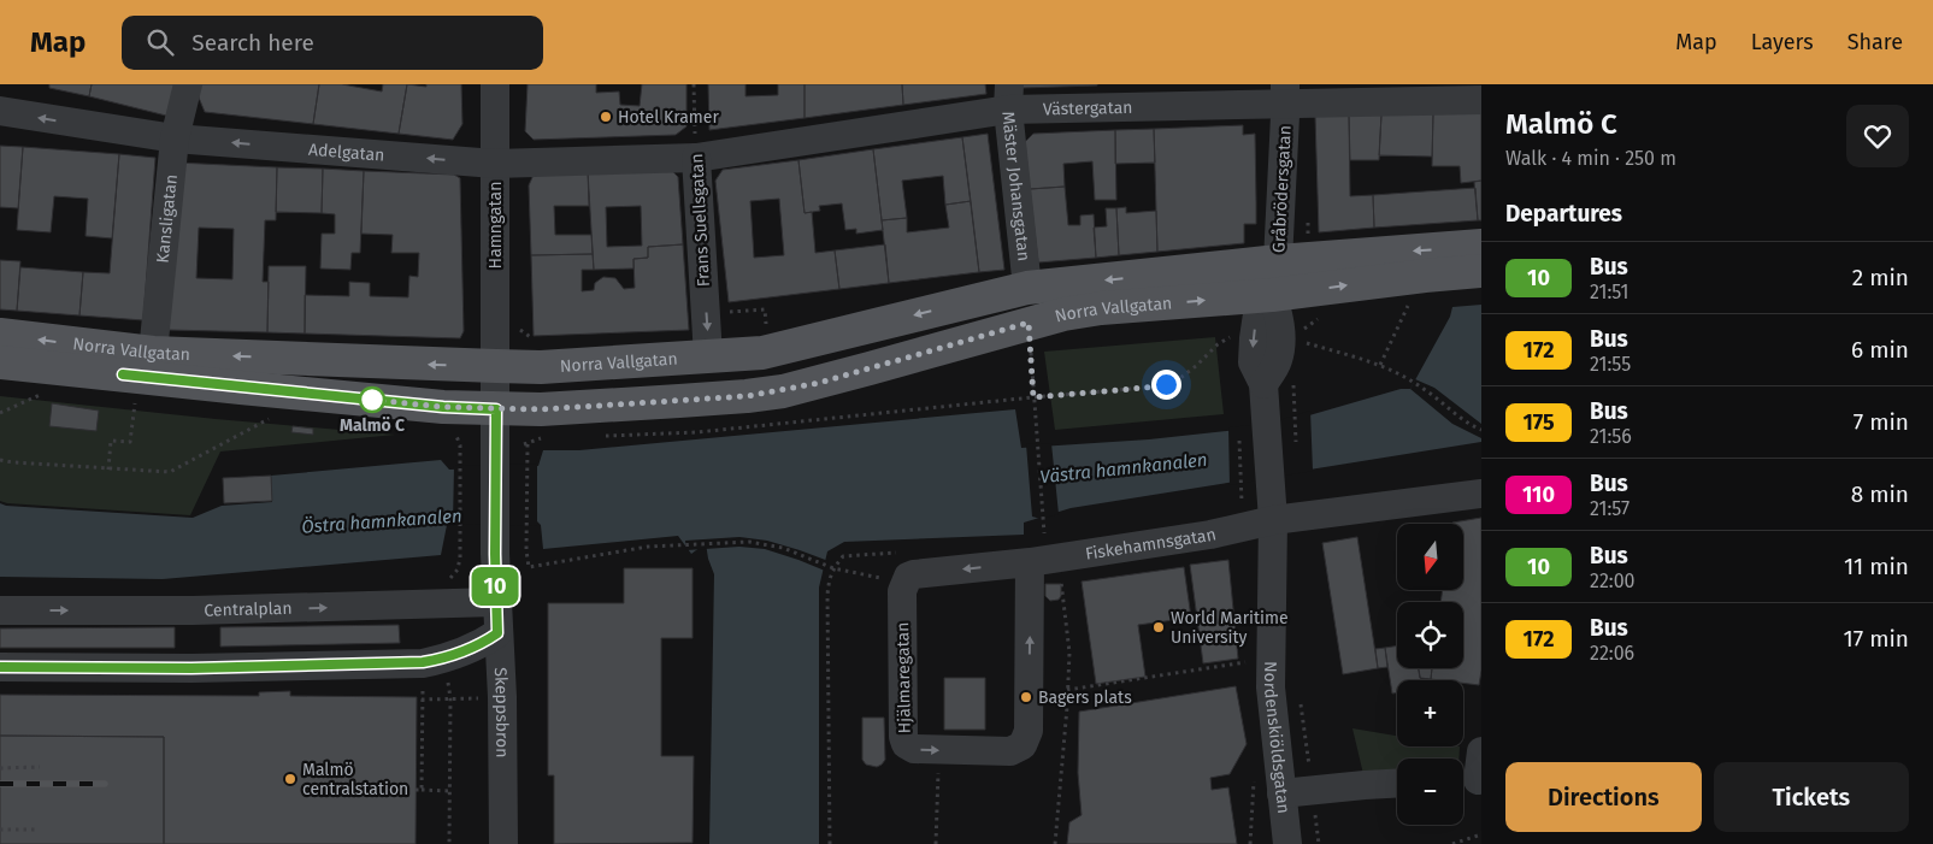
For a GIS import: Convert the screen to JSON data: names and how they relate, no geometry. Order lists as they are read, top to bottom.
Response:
{
  "streets": {
    "main road": ["Norra Vallgatan"],
    "street": [
      "Västergatan",
      "Adelgatan",
      "Mäster Johansgatan",
      "Gråbrödersgatan",
      "Kansligatan",
      "Frans Suellsgatan",
      "Hamngatan",
      "Fiskehamnsgatan",
      "Centralplan",
      "Hjälmaregatan",
      "Skeppsbron",
      "Nordenskiöldsgatan"
    ]
  },
  "crossings": [
    ["Västergatan", "Adelgatan"],
    ["Västergatan", "Mäster Johansgatan"],
    ["Västergatan", "Gråbrödersgatan"],
    ["Västergatan", "Frans Suellsgatan"],
    ["Adelgatan", "Kansligatan"],
    ["Adelgatan", "Frans Suellsgatan"],
    ["Adelgatan", "Hamngatan"],
    ["Mäster Johansgatan", "Norra Vallgatan"],
    ["Gråbrödersgatan", "Norra Vallgatan"],
    ["Gråbrödersgatan", "Nordenskiöldsgatan"],
    ["Kansligatan", "Norra Vallgatan"],
    ["Frans Suellsgatan", "Norra Vallgatan"],
    ["Hamngatan", "Norra Vallgatan"],
    ["Hamngatan", "Skeppsbron"],
    ["Norra Vallgatan", "Skeppsbron"],
    ["Fiskehamnsgatan", "Hjälmaregatan"],
    ["Fiskehamnsgatan", "Nordenskiöldsgatan"],
    ["Centralplan", "Skeppsbron"]
  ],
  "one_way": ["Adelgatan", "Frans Suellsgatan"],
  "water": ["Västra hamnkanalen", "Östra hamnkanalen"],
  "places": [
    "Hotel Kramer",
    "Malmö C",
    "World Maritime University",
    "Bagers plats",
    "Malmö centralstation"
  ],
  "lines": ["bus line 10"],
  "north": "bottom",
  "page": {
    "header": "Map",
    "search": "Search here",
    "nav": ["Map", "Layers", "Share"],
    "on_map": "10",
    "heading": [
      ["Malmö C", "Walk · 4 min · 250 m"],
      "Departures"
    ],
    "list": [
      {
        "mark": "10",
        "name": "Bus",
        "note": "21:51",
        "value": "2 min"
      },
      {
        "mark": "172",
        "name": "Bus",
        "note": "21:55",
        "value": "6 min"
      },
      {
        "mark": "175",
        "name": "Bus",
        "note": "21:56",
        "value": "7 min"
      },
      {
        "mark": "110",
        "name": "Bus",
        "note": "21:57",
        "value": "8 min"
      },
      {
        "mark": "10",
        "name": "Bus",
        "note": "22:00",
        "value": "11 min"
      },
      {
        "mark": "172",
        "name": "Bus",
        "note": "22:06",
        "value": "17 min"
      }
    ],
    "map_buttons": ["+", "−"],
    "buttons": ["Directions", "Tickets"]
  }
}
